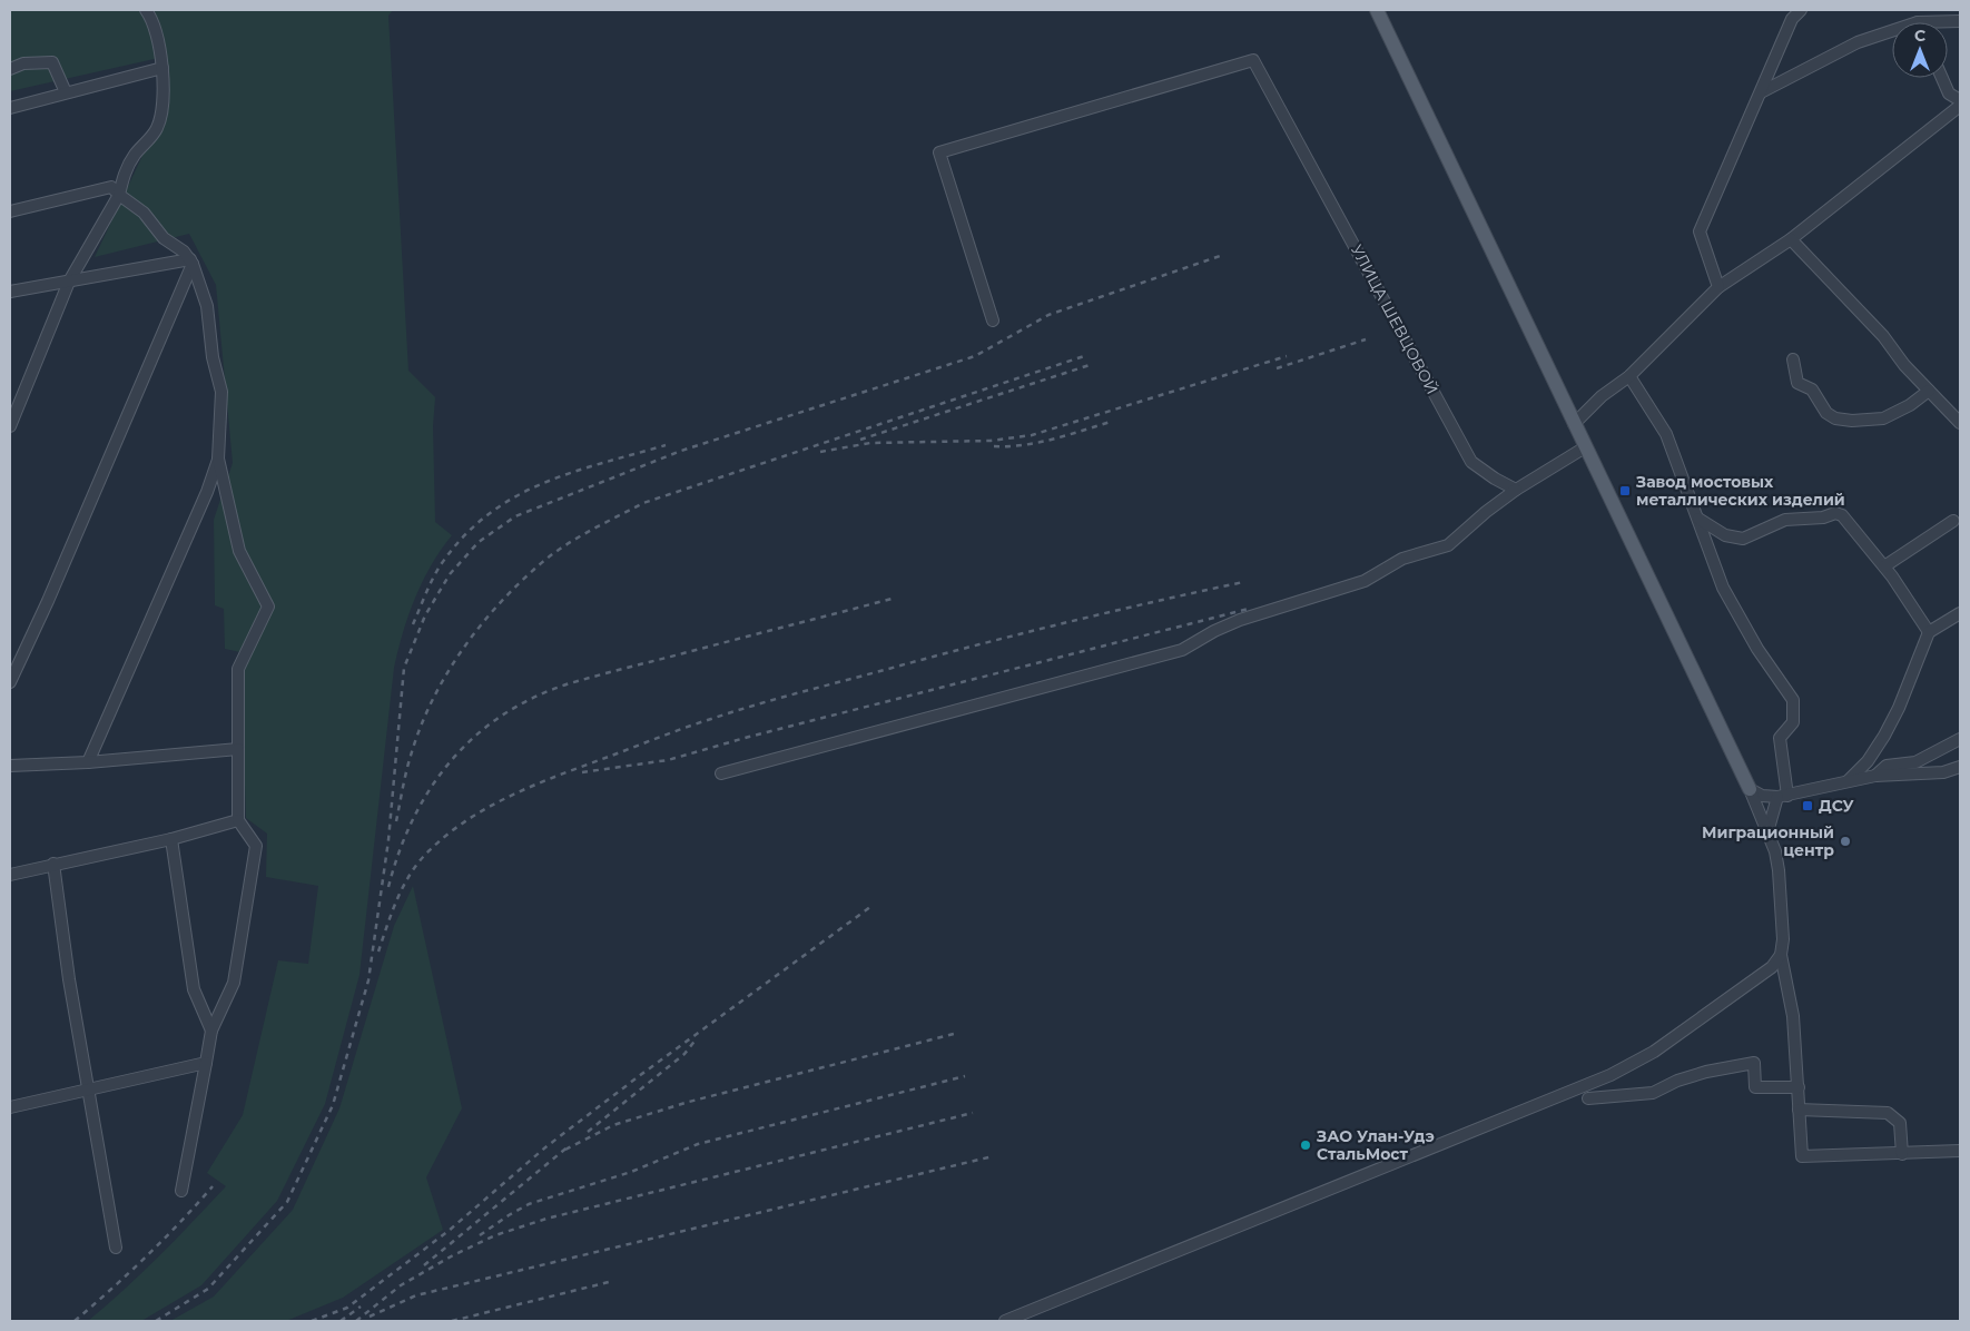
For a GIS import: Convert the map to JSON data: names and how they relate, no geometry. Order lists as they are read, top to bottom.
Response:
{
  "streets": {
    "street": ["УЛИЦА ШЕВЦОВОЙ"]
  },
  "places": {
    "transit": ["Завод мостовых металлических изделий", "ДСУ"],
    "other": ["Миграционный центр", "ЗАО Улан-Удэ СтальМост"]
  },
  "north": "top"
}
